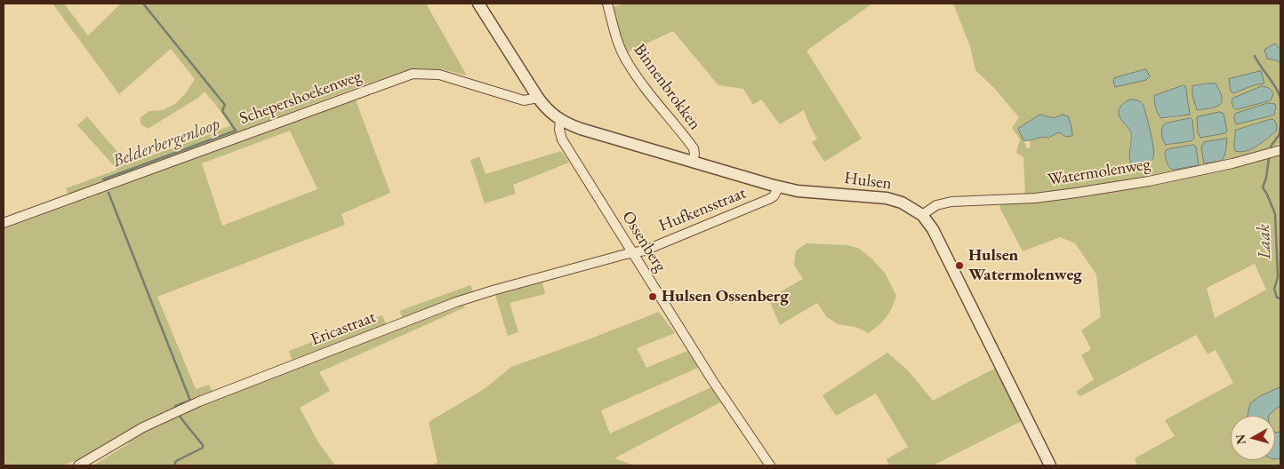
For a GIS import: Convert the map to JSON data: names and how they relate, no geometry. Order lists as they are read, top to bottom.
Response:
{
  "streets": {
    "street": [
      "Binnenbrokken",
      "Schepershoekenweg",
      "Watermolenweg",
      "Hulsen",
      "Hufkensstraat",
      "Ossenberg",
      "Ericastraat"
    ]
  },
  "crossings": [
    ["Binnenbrokken", "Hulsen"],
    ["Watermolenweg", "Hulsen"],
    ["Hulsen", "Hufkensstraat"],
    ["Hulsen", "Ossenberg"],
    ["Hufkensstraat", "Ossenberg"],
    ["Hufkensstraat", "Ericastraat"],
    ["Ossenberg", "Ericastraat"]
  ],
  "water": ["Belderbergenloop", "Laak"],
  "places": ["Hulsen Watermolenweg", "Hulsen Ossenberg"],
  "north": "left"
}
